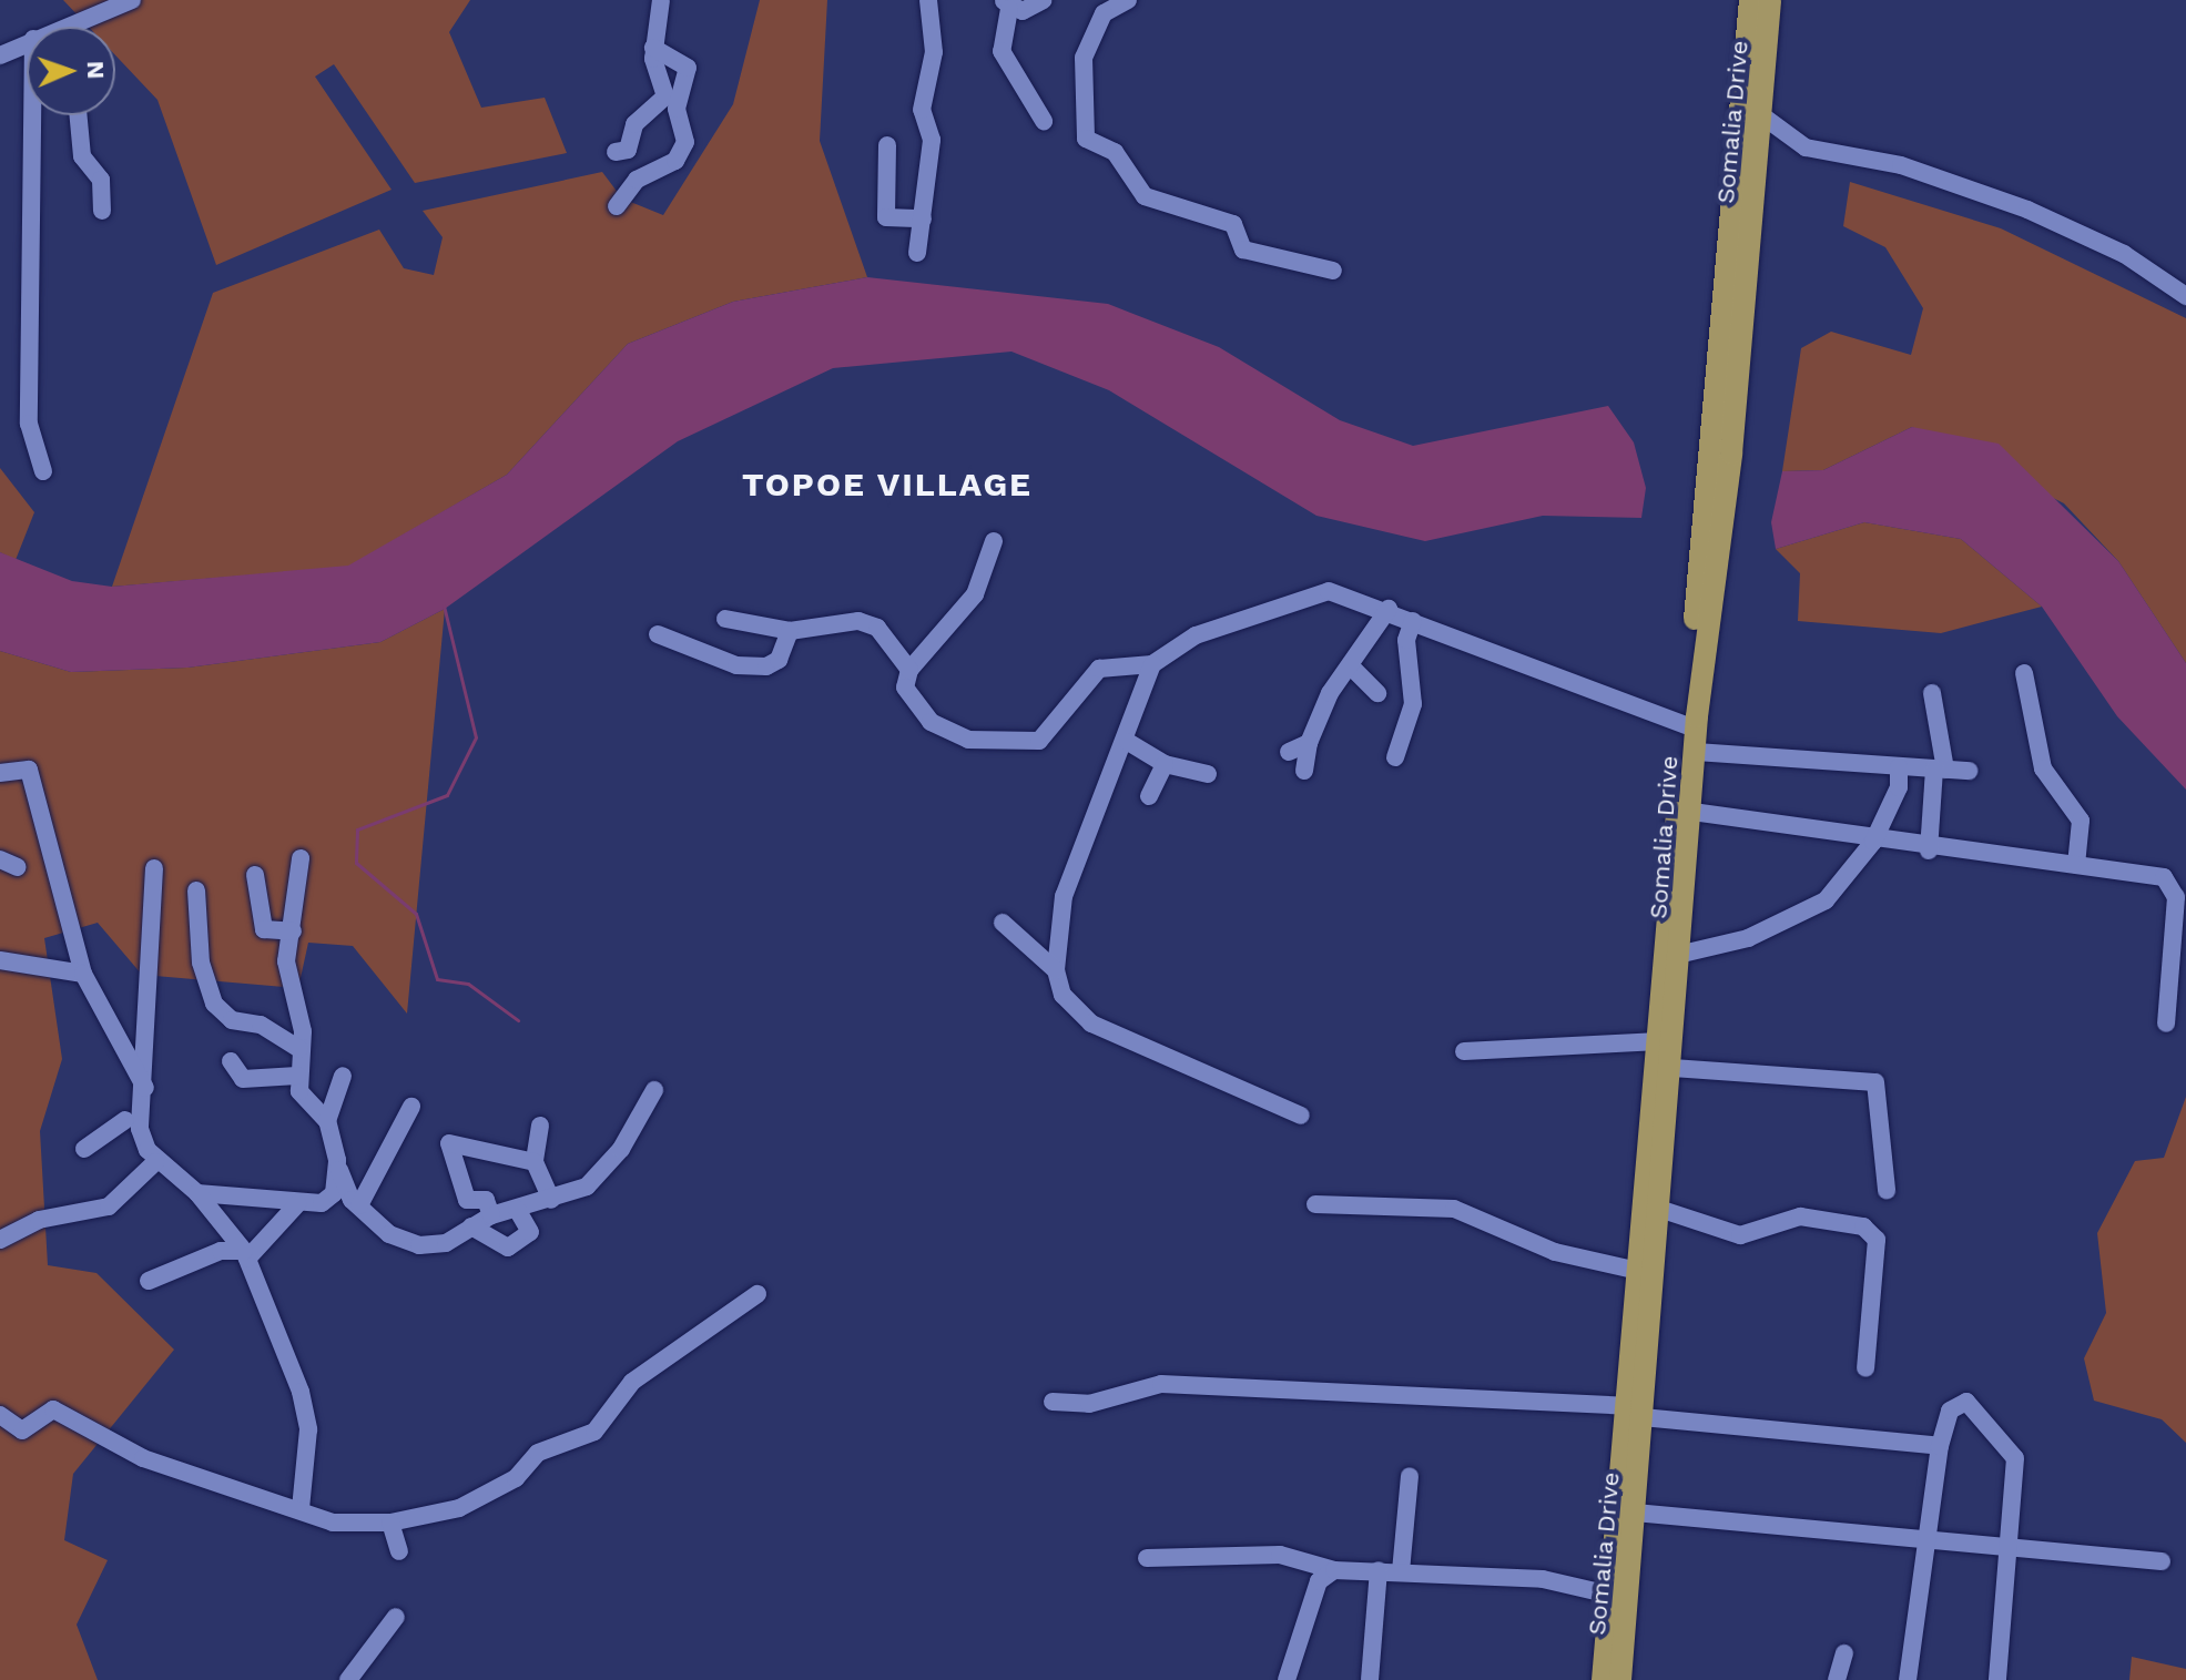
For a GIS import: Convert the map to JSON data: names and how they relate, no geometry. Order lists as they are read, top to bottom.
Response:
{
  "streets": {
    "main road": ["Somalia Drive"]
  },
  "districts": ["TOPOE VILLAGE"],
  "north": "right"
}
